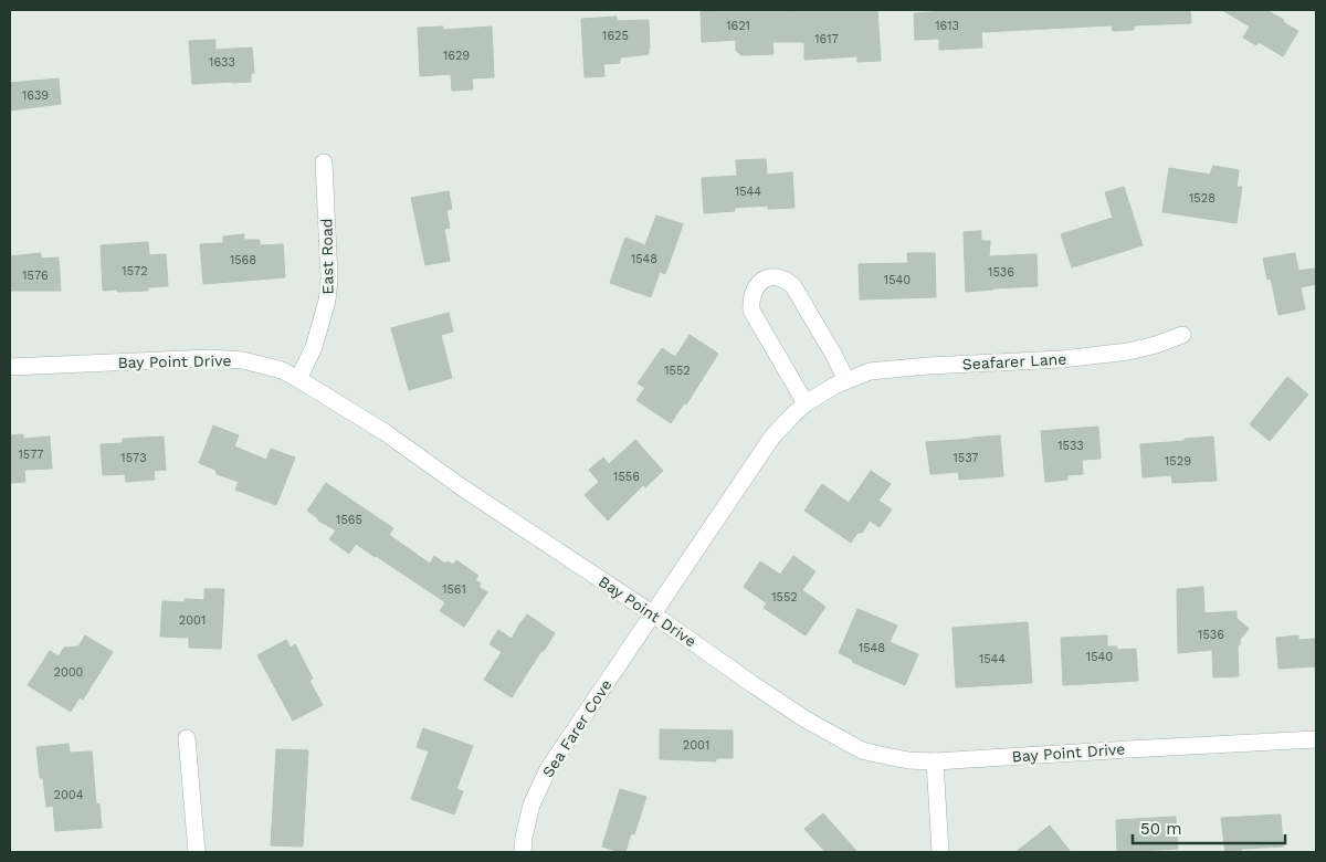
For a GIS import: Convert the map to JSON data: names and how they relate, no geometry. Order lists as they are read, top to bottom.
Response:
{
  "streets": {
    "street": [
      "East Road",
      "Bay Point Drive",
      "Seafarer Lane",
      "Sea Farer Cove"
    ]
  },
  "crossings": [
    ["East Road", "Bay Point Drive"],
    ["Bay Point Drive", "Seafarer Lane"],
    ["Bay Point Drive", "Sea Farer Cove"],
    ["Seafarer Lane", "Sea Farer Cove"]
  ],
  "house_numbers": [
    "1621",
    "1613",
    "1625",
    "1617",
    "1629",
    "1633",
    "1639",
    "1544",
    "1528",
    "1548",
    "1568",
    "1572",
    "1536",
    "1576",
    "1540",
    "1552",
    "1533",
    "1577",
    "1573",
    "1537",
    "1529",
    "1556",
    "1565",
    "1561",
    "1552",
    "2001",
    "1536",
    "1548",
    "1540",
    "1544",
    "2000",
    "2001",
    "2004"
  ],
  "scale_bar": "50 m"
}
